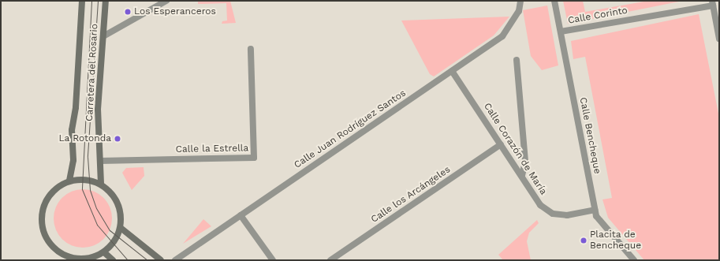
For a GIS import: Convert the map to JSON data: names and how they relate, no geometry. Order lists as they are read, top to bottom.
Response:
{
  "streets": {
    "main road": ["Carretera del Rosario"],
    "street": [
      "Calle Corinto",
      "Calle Juan Rodríguez Santos",
      "Calle Bencheque",
      "Calle la Estrella",
      "Calle Corazón de María",
      "Calle los Arcángeles"
    ]
  },
  "crossings": [
    ["Calle Corinto", "Calle Bencheque"],
    ["Carretera del Rosario", "Calle la Estrella"],
    ["Calle Juan Rodríguez Santos", "Calle Corazón de María"],
    ["Calle Bencheque", "Calle Corazón de María"],
    ["Calle Corazón de María", "Calle los Arcángeles"]
  ],
  "places": ["Los Esperanceros", "La Rotonda", "Placita de Bencheque"]
}
